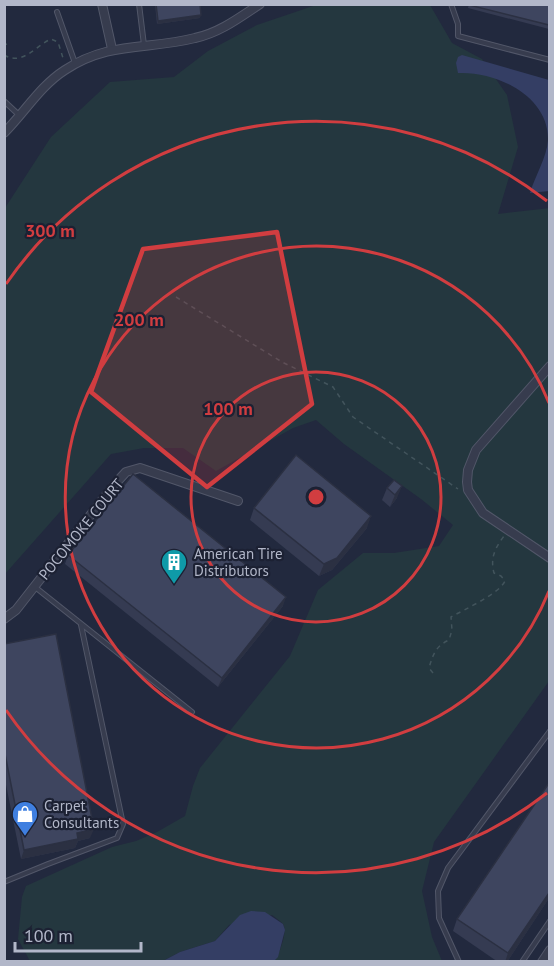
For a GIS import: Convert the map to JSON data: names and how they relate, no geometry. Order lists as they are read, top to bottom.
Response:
{
  "streets": {
    "street": ["POCOMOKE COURT"]
  },
  "places": {
    "building": ["American Tire Distributors"],
    "shop": ["Carpet Consultants"]
  },
  "scale_bar": "100 m",
  "rings": ["300 m", "200 m", "100 m"]
}
